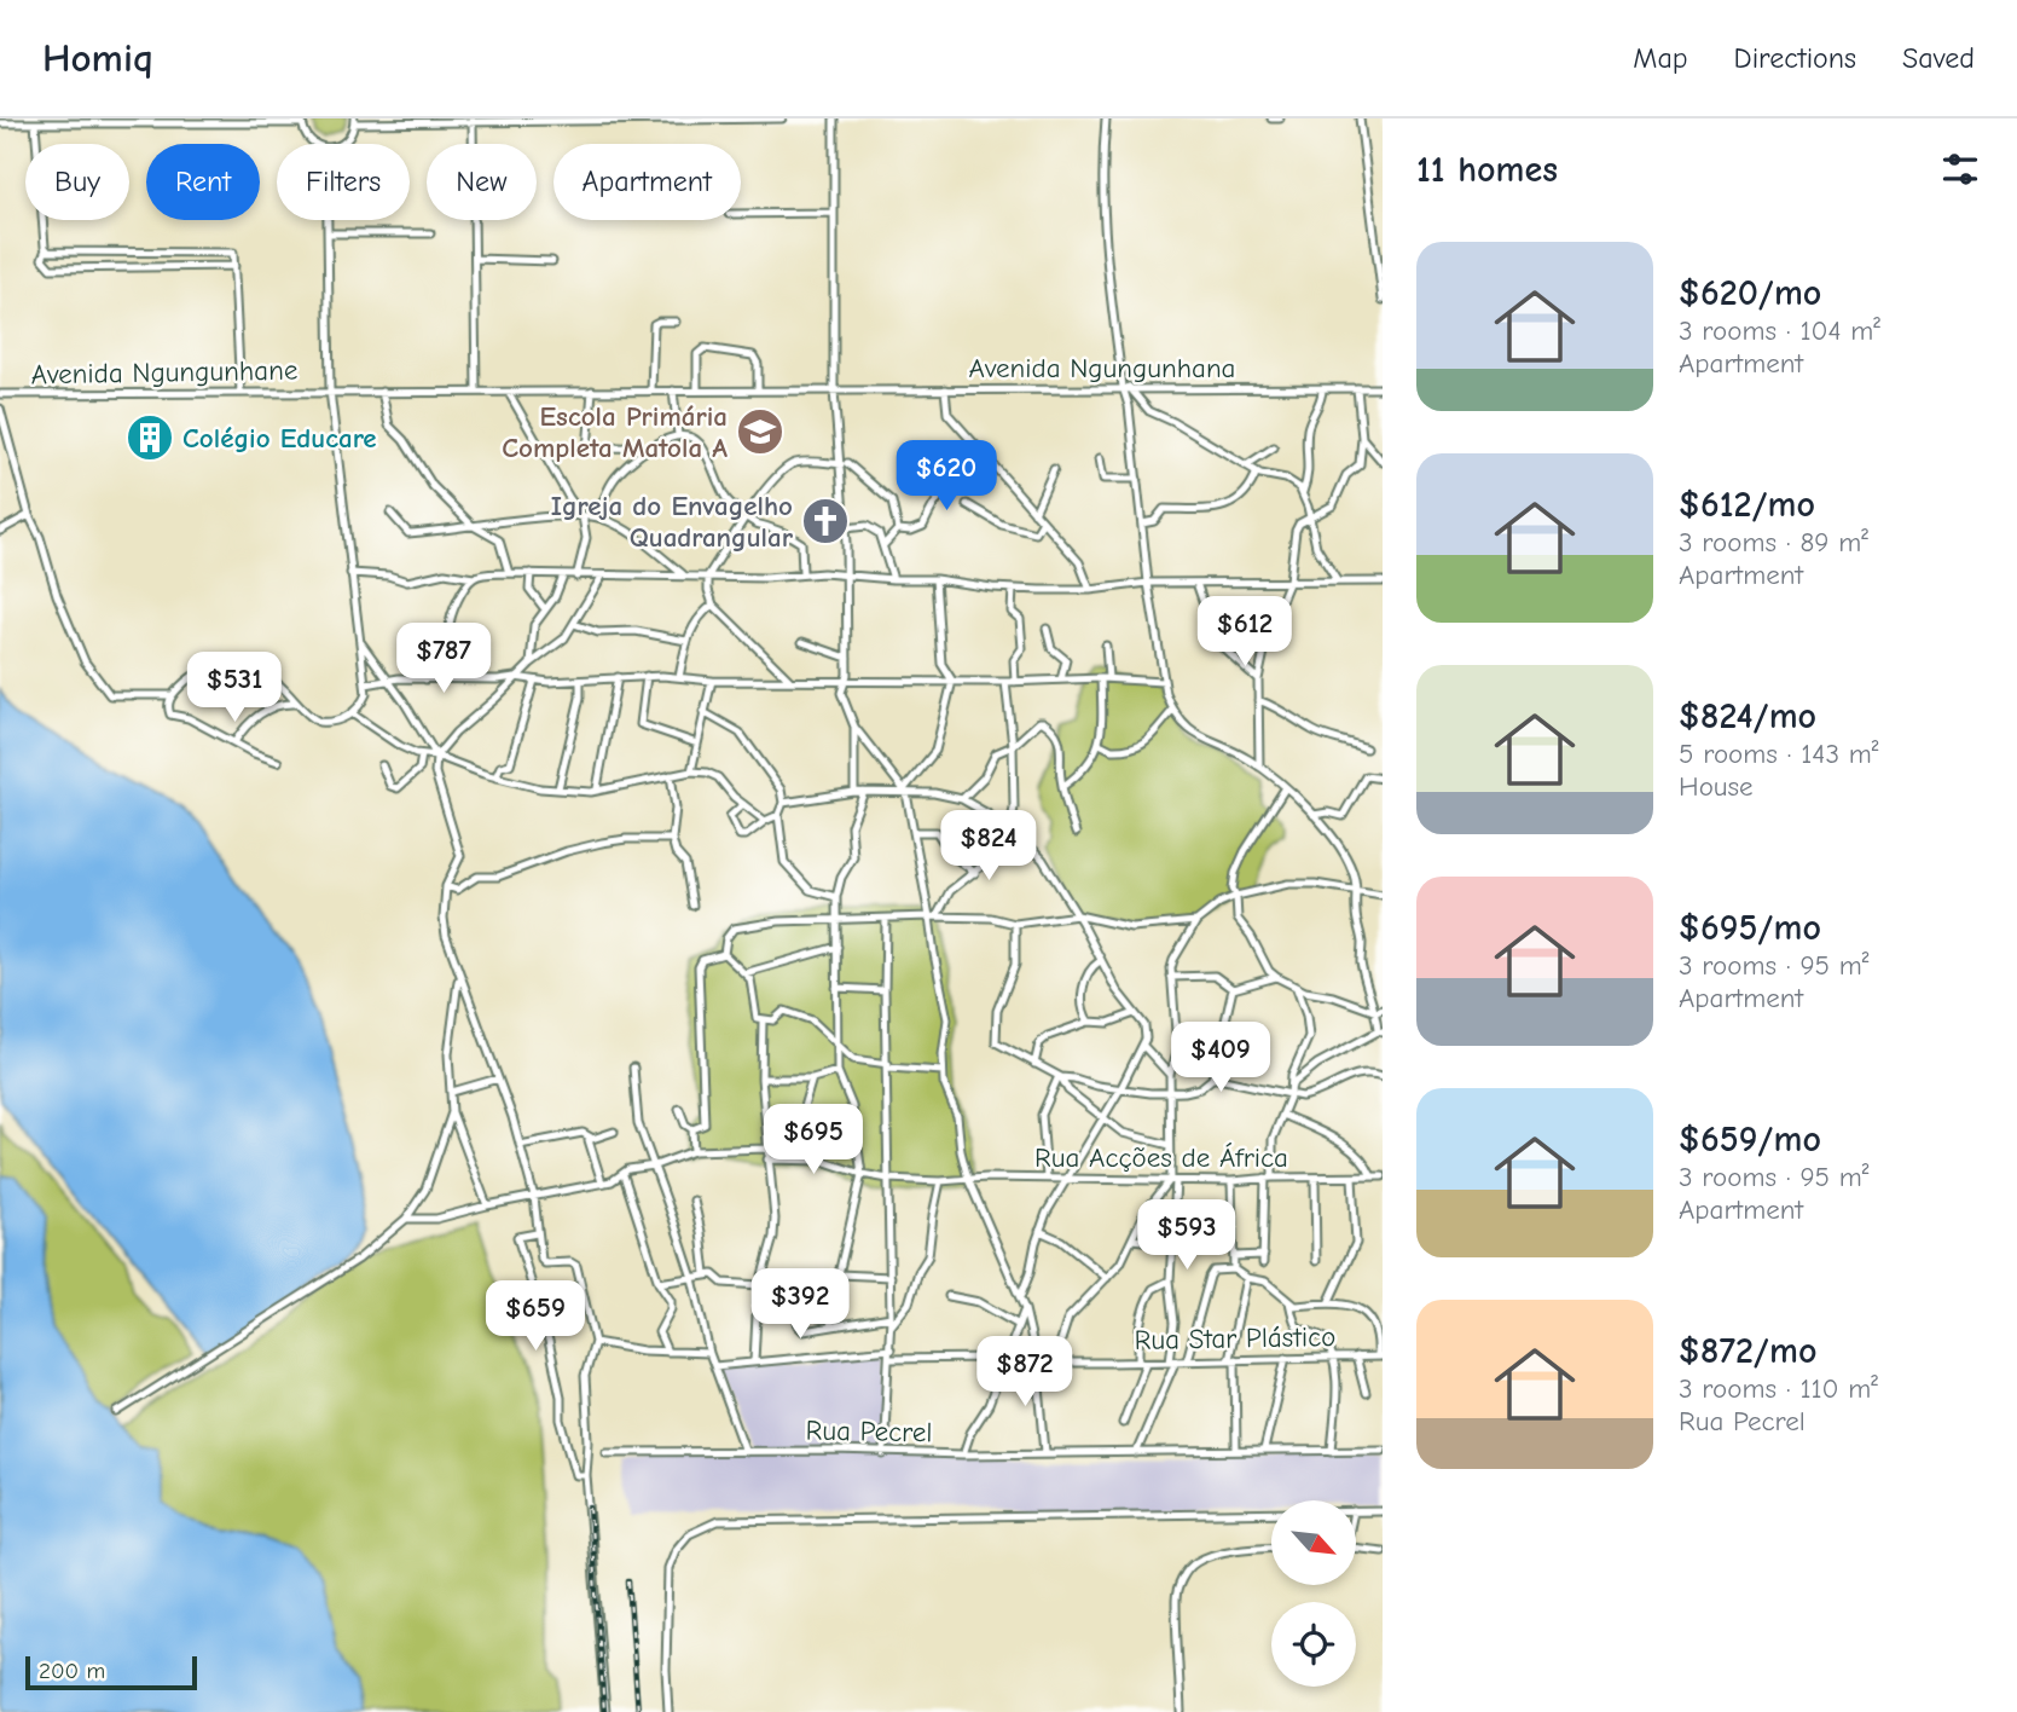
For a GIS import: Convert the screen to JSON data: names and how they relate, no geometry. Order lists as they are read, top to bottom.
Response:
{
  "streets": {
    "street": [
      "Avenida Ngungunhana",
      "Avenida Ngungunhane",
      "Rua Acções de África",
      "Rua Star Plástico",
      "Rua Pecrel"
    ]
  },
  "places": {
    "school or university": ["Escola Primária Completa Matola A"],
    "building": ["Colégio Educare"],
    "church": ["Igreja do Envagelho Quadrangular"]
  },
  "scale_bar": "200 m",
  "north": "bottom right",
  "page": {
    "header": "Homiq",
    "nav": ["Map", "Directions", "Saved"],
    "heading": "11 homes",
    "chip": [
      "Buy",
      "Rent",
      "Filters",
      "New",
      "Apartment"
    ],
    "list": [
      {
        "name": "$620/mo",
        "note": "3 rooms · 104 m² · Apartment"
      },
      {
        "name": "$612/mo",
        "note": "3 rooms · 89 m² · Apartment"
      },
      {
        "name": "$824/mo",
        "note": "5 rooms · 143 m² · House"
      },
      {
        "name": "$695/mo",
        "note": "3 rooms · 95 m² · Apartment"
      },
      {
        "name": "$659/mo",
        "note": "3 rooms · 95 m² · Apartment"
      },
      {
        "name": "$872/mo",
        "note": "3 rooms · 110 m² · Rua Pecrel"
      }
    ],
    "price": [
      "$620",
      "$612",
      "$787",
      "$531",
      "$824",
      "$409",
      "$695",
      "$593",
      "$392",
      "$659",
      "$872"
    ],
    "scale": "200 m"
  }
}
